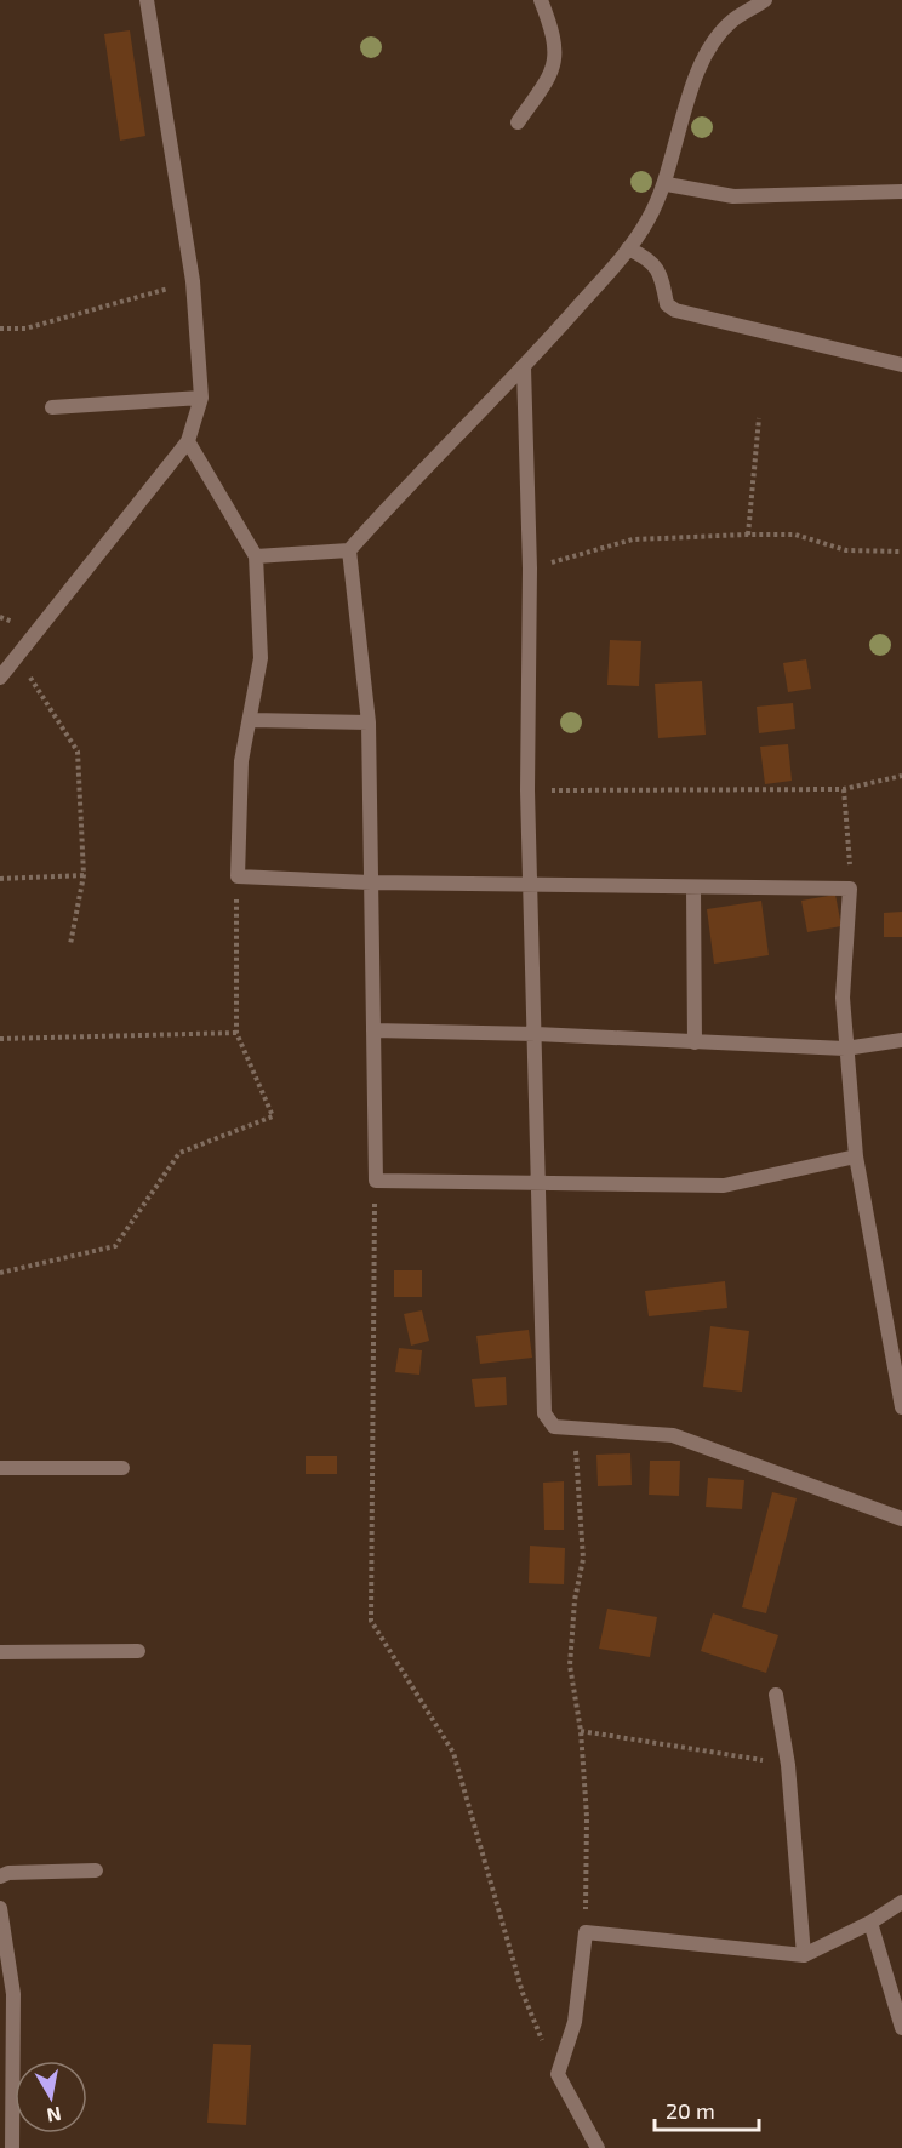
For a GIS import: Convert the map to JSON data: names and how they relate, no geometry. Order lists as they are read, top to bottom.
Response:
{
  "scale_bar": "20 m",
  "north": "bottom"
}
